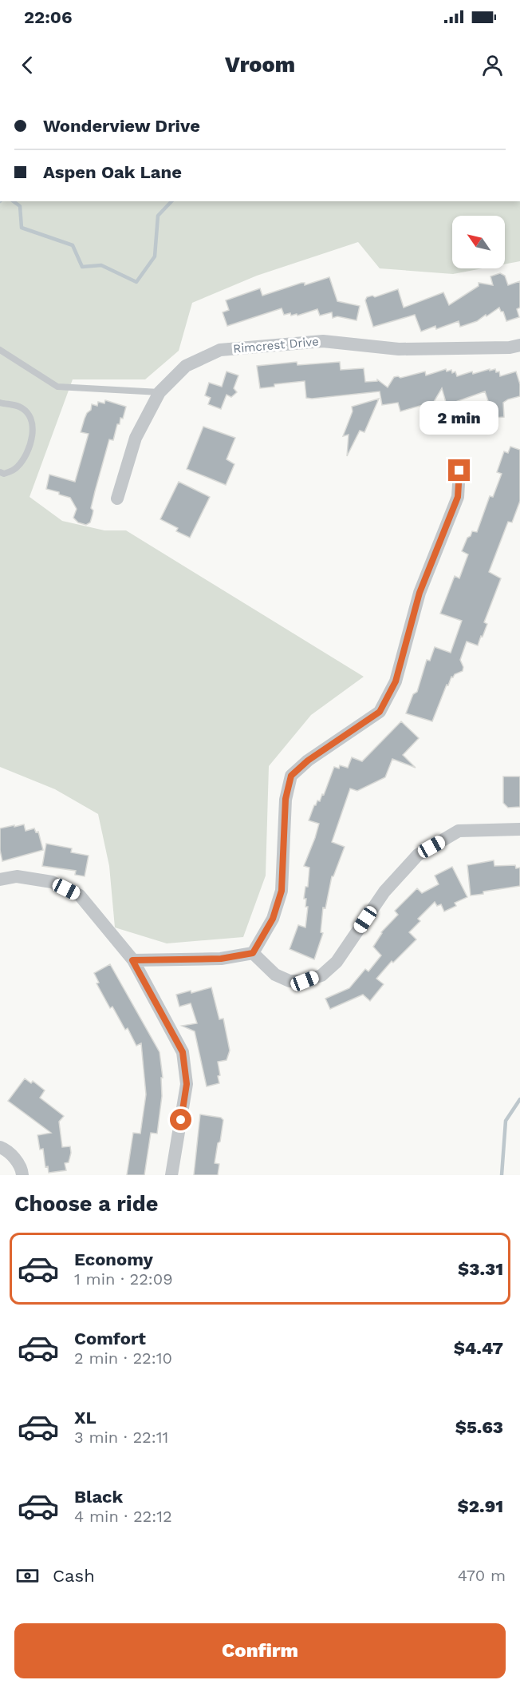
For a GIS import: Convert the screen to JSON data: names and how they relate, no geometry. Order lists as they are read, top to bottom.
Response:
{
  "streets": {
    "street": ["Rimcrest Drive"]
  },
  "north": "top left",
  "page": {
    "status": "22:06",
    "header": "Vroom",
    "banner": ["Wonderview Drive", "Aspen Oak Lane"],
    "bubble": "2 min",
    "heading": "Choose a ride",
    "list": [
      {
        "name": "Economy",
        "note": "1 min · 22:09",
        "value": "$3.31"
      },
      {
        "name": "Comfort",
        "note": "2 min · 22:10",
        "value": "$4.47"
      },
      {
        "name": "XL",
        "note": "3 min · 22:11",
        "value": "$5.63"
      },
      {
        "name": "Black",
        "note": "4 min · 22:12",
        "value": "$2.91"
      }
    ],
    "pay": ["Cash", "470 m"],
    "buttons": "Confirm"
  }
}
